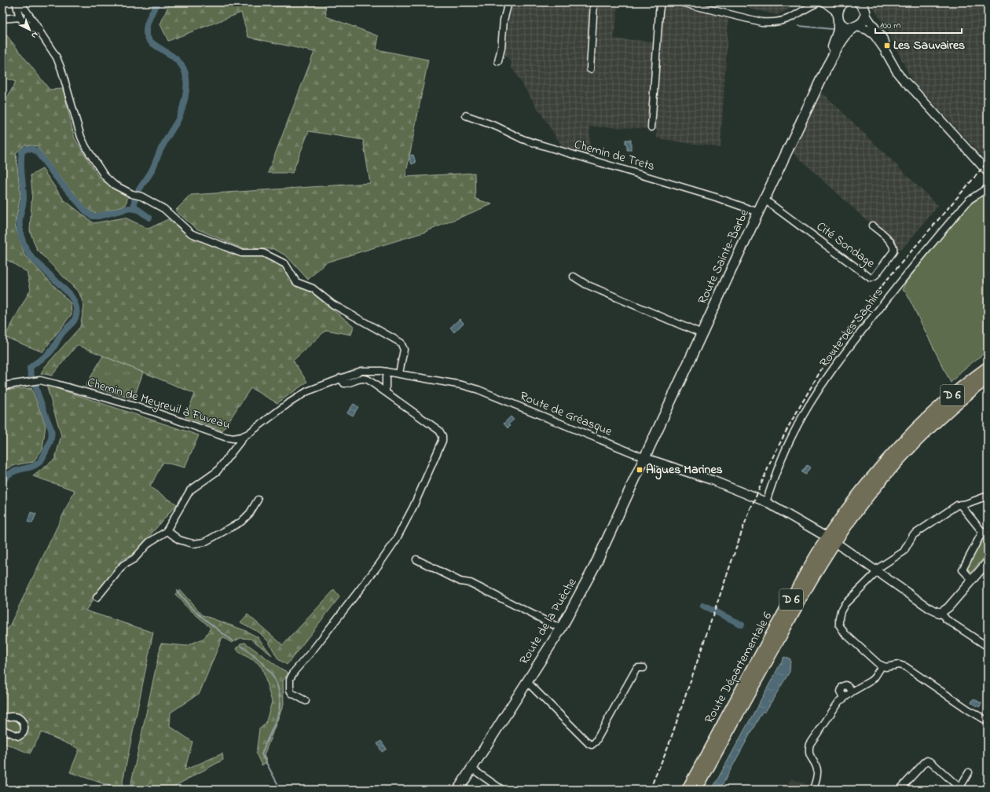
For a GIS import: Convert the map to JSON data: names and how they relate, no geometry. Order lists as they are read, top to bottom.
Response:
{
  "streets": {
    "highway": ["D 6", "Route Départementale 6"],
    "main road": ["Route Sainte-Barbe", "Route de la Puèche"],
    "street": [
      "Chemin de Trets",
      "Cité Sondage",
      "Route des Saphirs",
      "Chemin de Meyreuil à Fuveau",
      "Route de Gréasque"
    ]
  },
  "crossings": [
    ["Chemin de Trets", "Route Sainte-Barbe"],
    ["Cité Sondage", "Route Sainte-Barbe"],
    ["Route Sainte-Barbe", "Route de Gréasque"],
    ["Route Sainte-Barbe", "Route de la Puèche"],
    ["D 6", "Route Départementale 6"],
    ["Chemin de Meyreuil à Fuveau", "Route de Gréasque"],
    ["Route de Gréasque", "Route de la Puèche"]
  ],
  "places": {
    "transit": ["Les Sauvaires", "Aigues Marines"]
  },
  "scale_bar": "100 m",
  "north": "bottom right"
}
